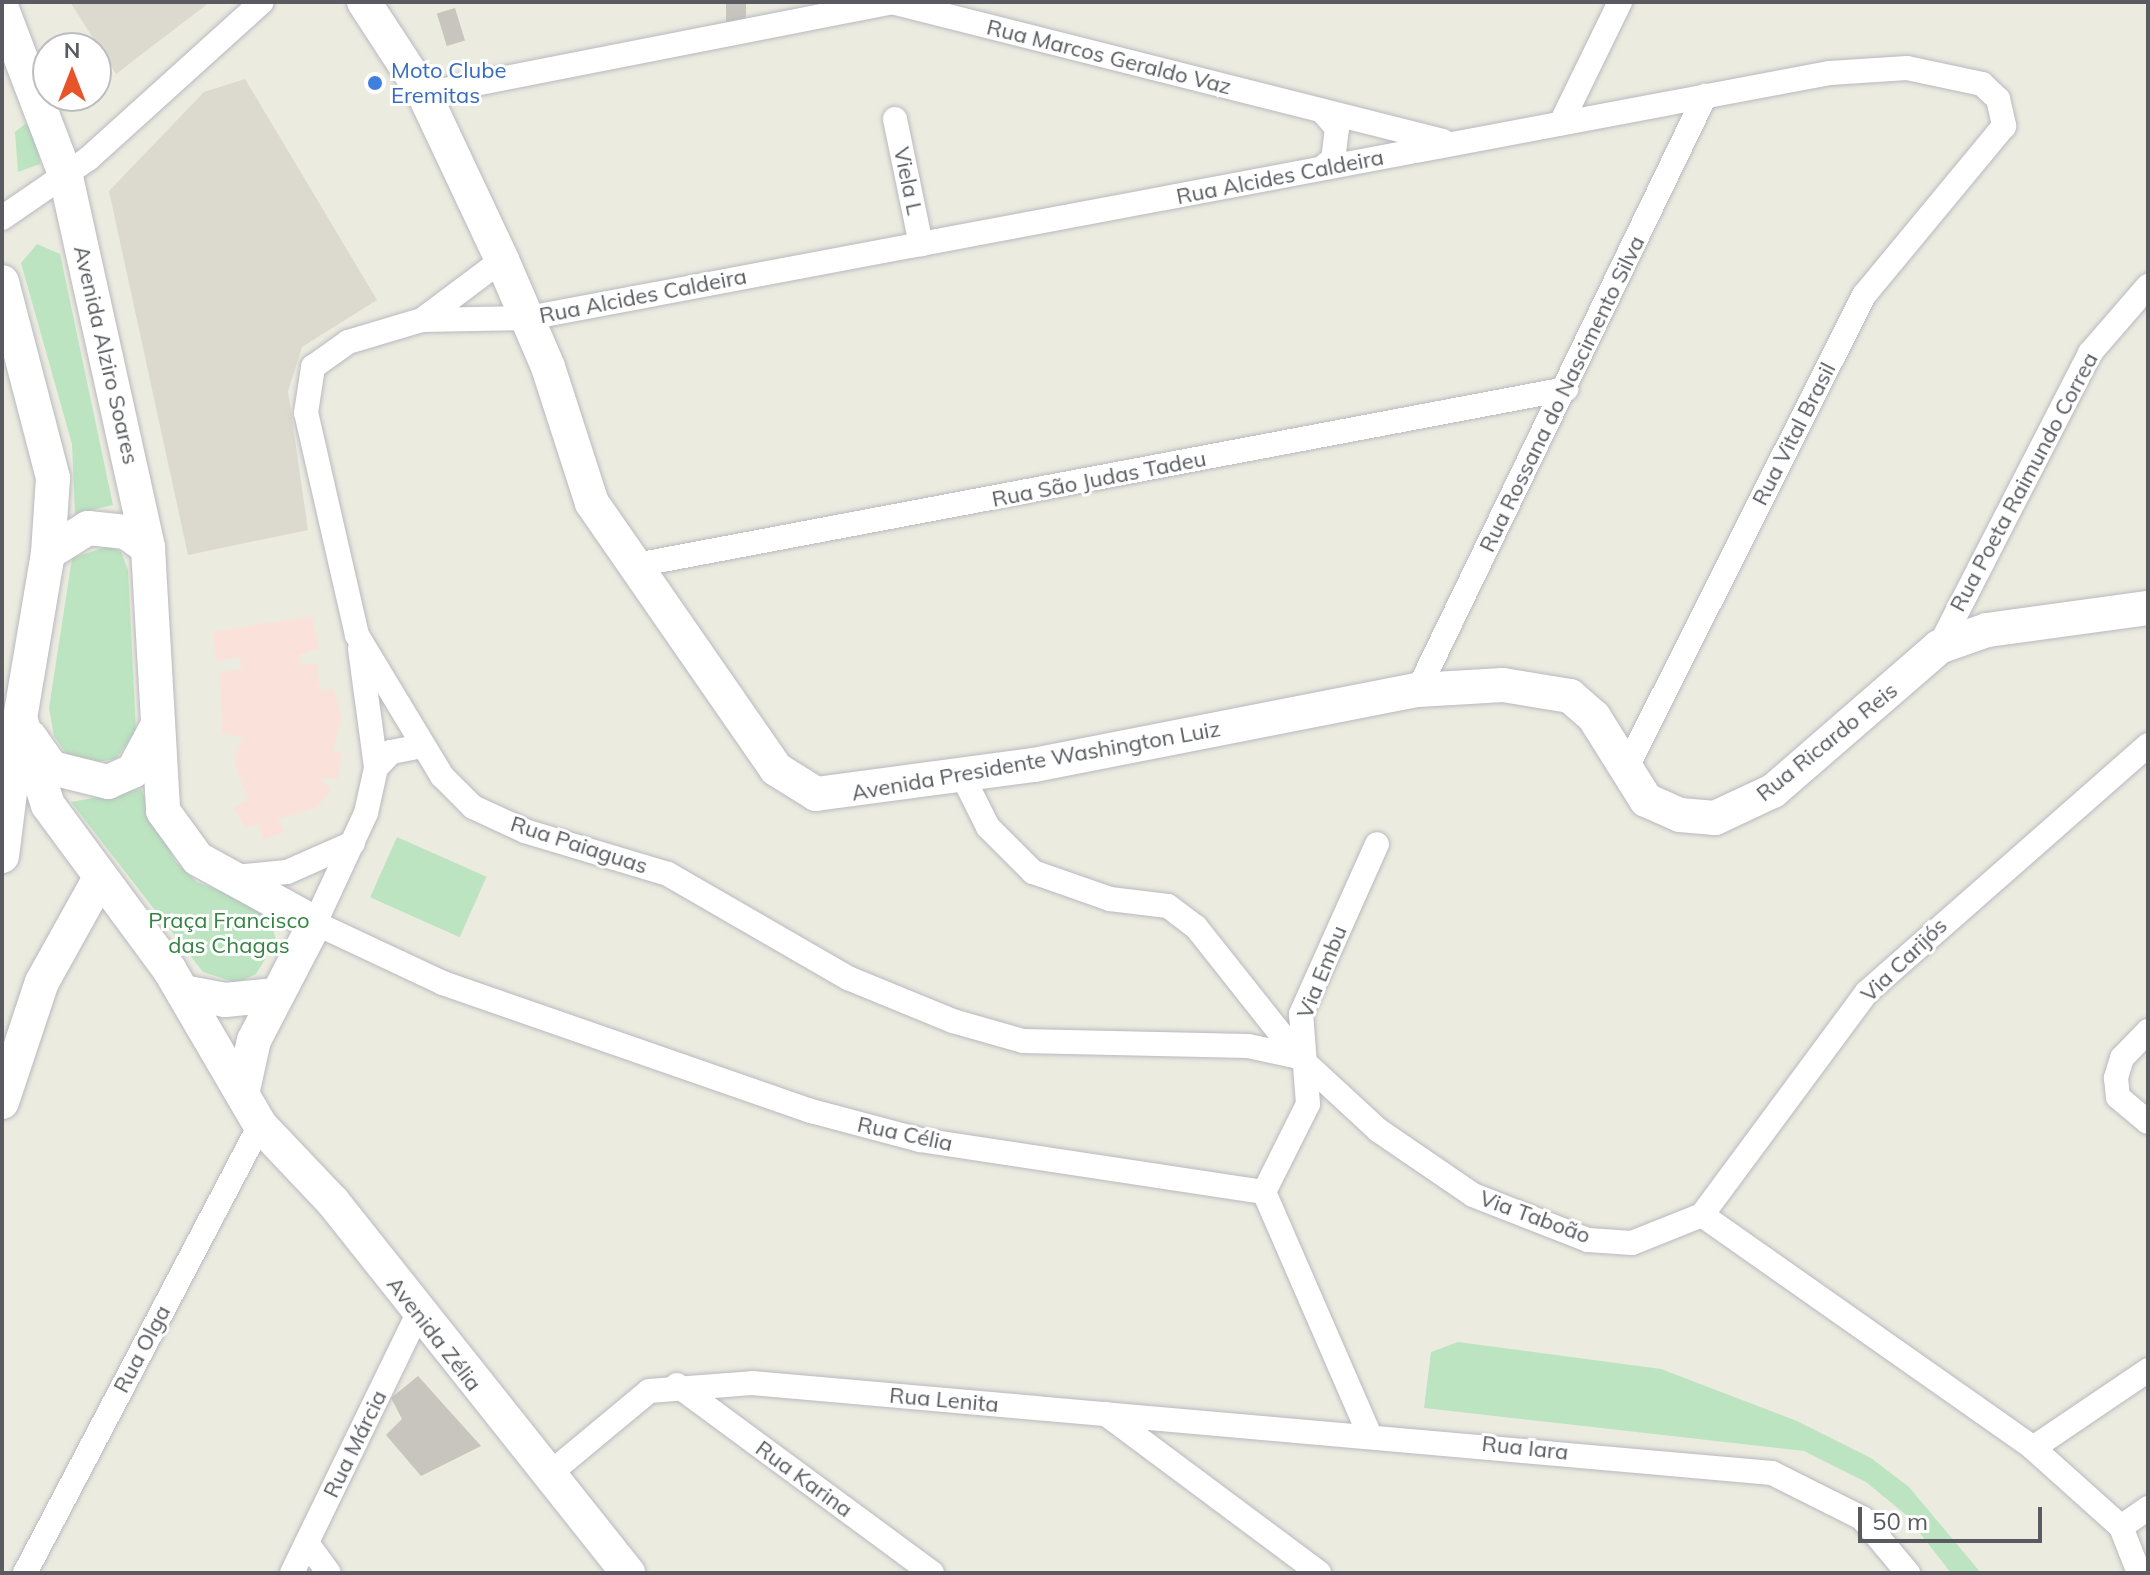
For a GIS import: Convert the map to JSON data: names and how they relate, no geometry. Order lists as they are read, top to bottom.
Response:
{
  "streets": {
    "main road": [
      "Avenida Alziro Soares",
      "Rua Ricardo Reis",
      "Avenida Presidente Washington Luiz",
      "Avenida Zélia"
    ],
    "street": [
      "Rua Marcos Geraldo Vaz",
      "Rua Alcides Caldeira",
      "Viela L",
      "Rua Rossana do Nascimento Silva",
      "Rua Vital Brasil",
      "Rua São Judas Tadeu",
      "Rua Poeta Raimundo Correa",
      "Rua Paiaguas",
      "Via Carijós",
      "Via Embu",
      "Rua Célia",
      "Via Taboão",
      "Rua Olga",
      "Rua Lenita",
      "Rua Márcia",
      "Rua Iara",
      "Rua Karina"
    ]
  },
  "crossings": [
    ["Rua Marcos Geraldo Vaz", "Rua Alcides Caldeira"],
    ["Rua Marcos Geraldo Vaz", "Avenida Presidente Washington Luiz"],
    ["Rua Alcides Caldeira", "Viela L"],
    ["Rua Alcides Caldeira", "Rua Rossana do Nascimento Silva"],
    ["Rua Alcides Caldeira", "Rua Vital Brasil"],
    ["Rua Alcides Caldeira", "Avenida Presidente Washington Luiz"],
    ["Rua Alcides Caldeira", "Rua Paiaguas"],
    ["Rua Rossana do Nascimento Silva", "Rua São Judas Tadeu"],
    ["Rua Rossana do Nascimento Silva", "Avenida Presidente Washington Luiz"],
    ["Rua Vital Brasil", "Rua Ricardo Reis"],
    ["Rua São Judas Tadeu", "Avenida Presidente Washington Luiz"],
    ["Rua Poeta Raimundo Correa", "Rua Ricardo Reis"],
    ["Rua Ricardo Reis", "Avenida Presidente Washington Luiz"],
    ["Avenida Presidente Washington Luiz", "Rua Paiaguas"],
    ["Avenida Presidente Washington Luiz", "Via Taboão"],
    ["Rua Paiaguas", "Via Embu"],
    ["Rua Paiaguas", "Via Taboão"],
    ["Via Carijós", "Via Taboão"],
    ["Via Embu", "Rua Célia"],
    ["Via Embu", "Via Taboão"],
    ["Avenida Zélia", "Rua Olga"],
    ["Avenida Zélia", "Rua Lenita"],
    ["Avenida Zélia", "Rua Márcia"],
    ["Rua Lenita", "Rua Iara"],
    ["Rua Lenita", "Rua Karina"]
  ],
  "parks": ["Praça Francisco das Chagas"],
  "places": ["Moto Clube Eremitas"],
  "scale_bar": "50 m",
  "north": "top"
}
